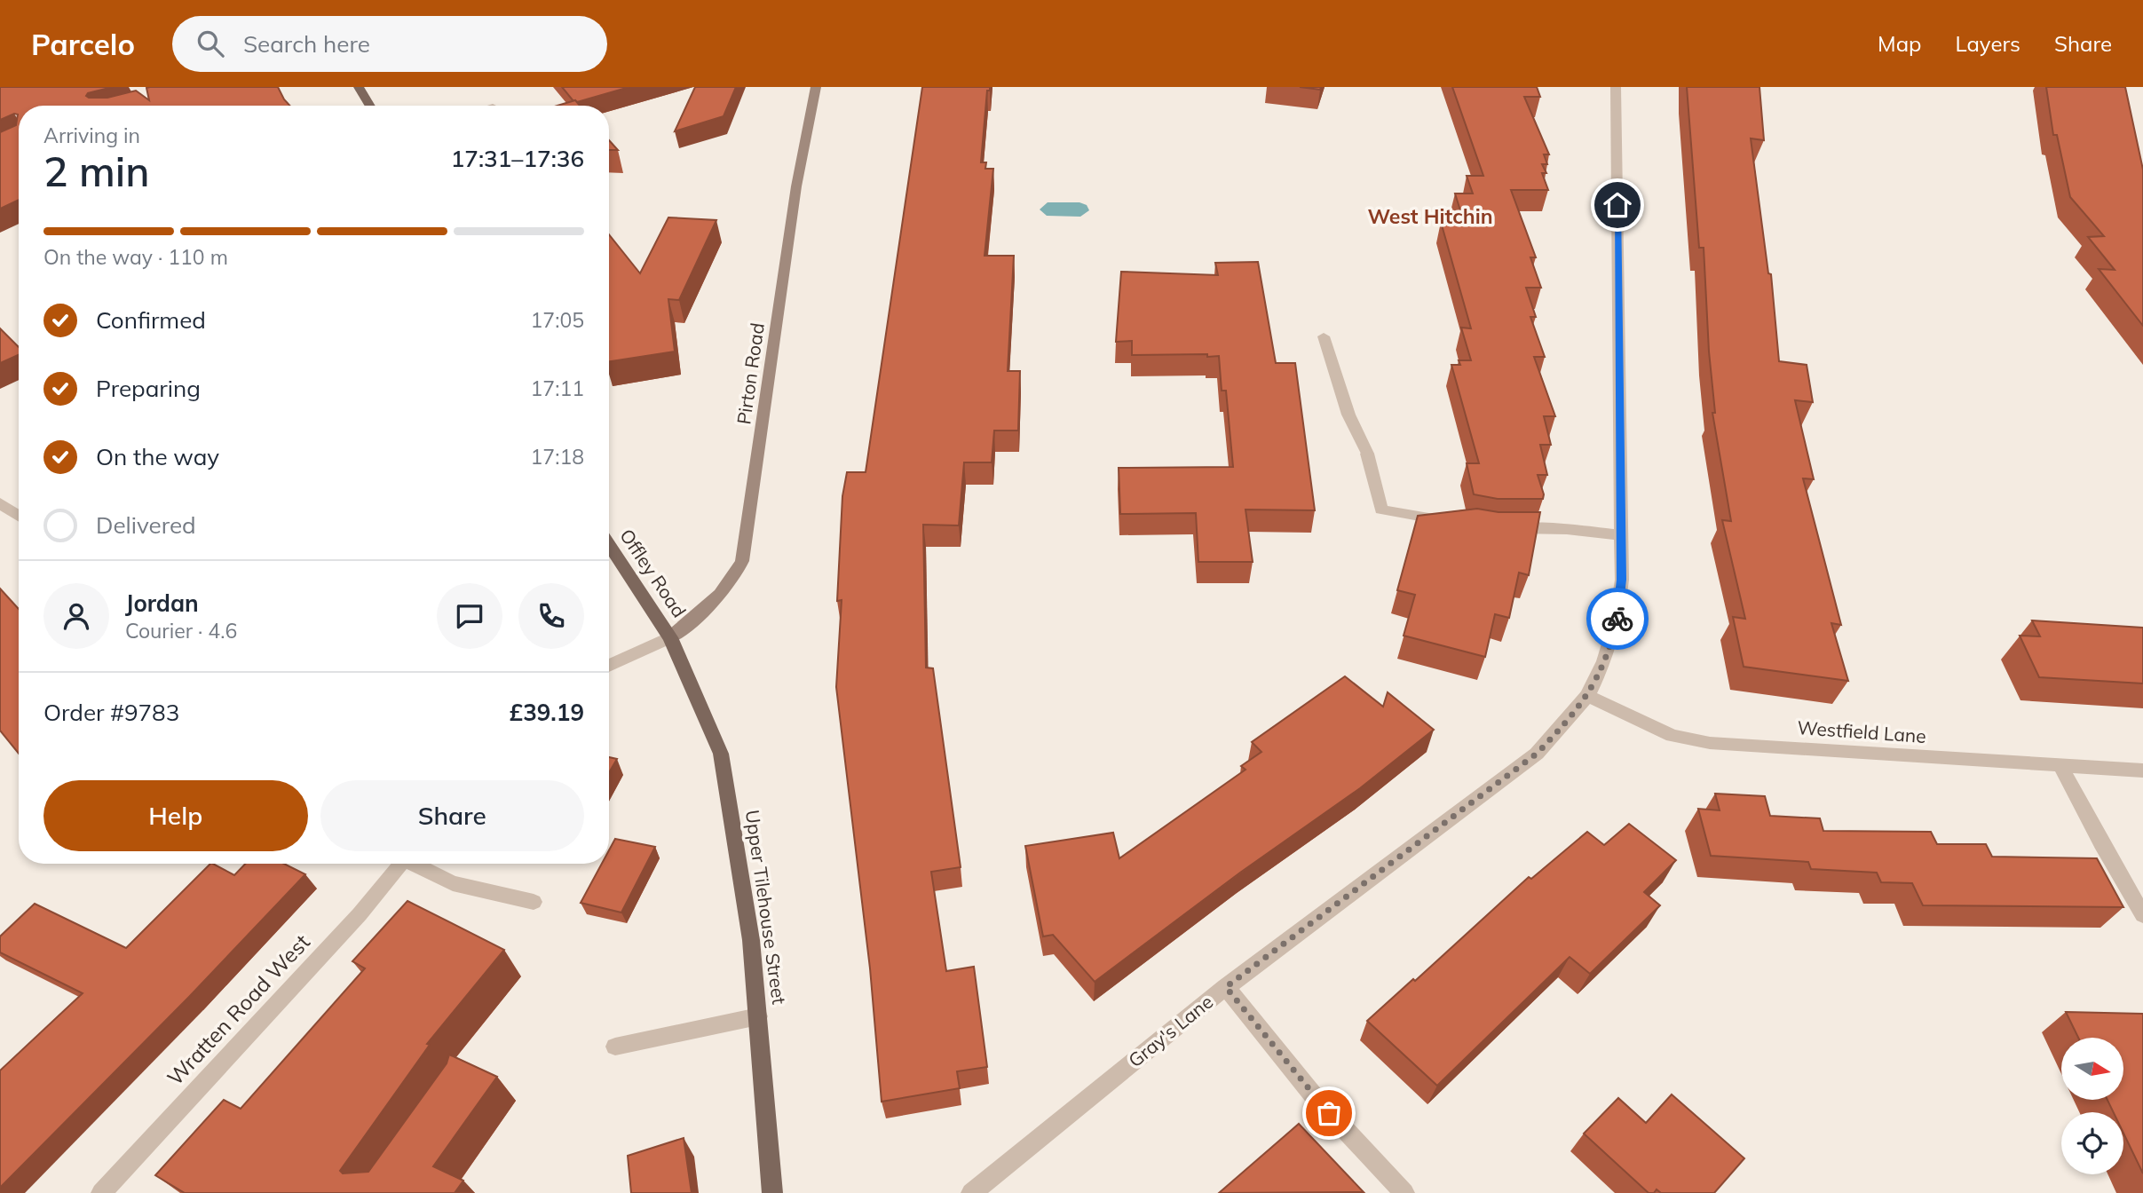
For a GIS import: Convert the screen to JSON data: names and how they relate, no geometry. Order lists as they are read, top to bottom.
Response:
{
  "streets": {
    "main road": ["Pirton Road", "Offley Road", "Upper Tilehouse Street"],
    "street": ["Westfield Lane", "Wratten Road West", "Gray's Lane"]
  },
  "crossings": [
    ["Pirton Road", "Offley Road"],
    ["Pirton Road", "Upper Tilehouse Street"],
    ["Offley Road", "Upper Tilehouse Street"],
    ["Westfield Lane", "Gray's Lane"]
  ],
  "districts": ["West Hitchin"],
  "north": "right",
  "page": {
    "header": "Parcelo",
    "search": "Search here",
    "nav": ["Map", "Layers", "Share"],
    "heading": ["2 min", "Arriving in", "17:31–17:36"],
    "panel": [
      "Jordan",
      "Courier · 4.6",
      "Order #9783",
      "£39.19"
    ],
    "bar": "On the way · 110 m",
    "list": [
      ["Confirmed", "17:05"],
      ["Preparing", "17:11"],
      ["On the way", "17:18"],
      "Delivered"
    ],
    "buttons": ["Help", "Share"]
  }
}
